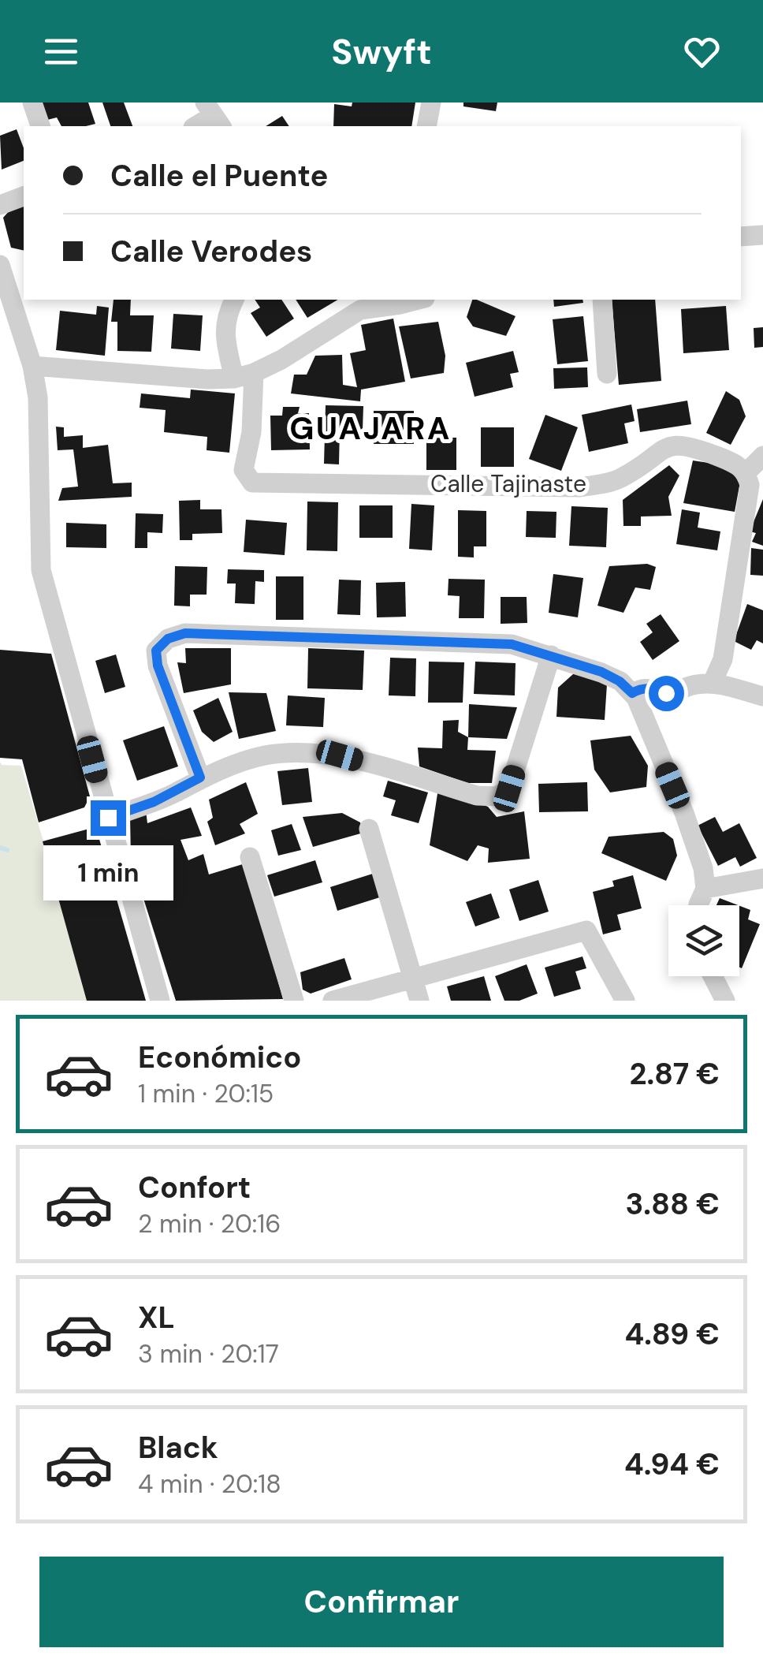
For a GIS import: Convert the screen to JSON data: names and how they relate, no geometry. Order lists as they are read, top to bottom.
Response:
{
  "streets": {
    "street": ["Calle Tajinaste"]
  },
  "districts": ["GUAJARA"],
  "page": {
    "header": "Swyft",
    "banner": ["Calle el Puente", "Calle Verodes"],
    "bubble": "1 min",
    "list": [
      {
        "name": "Económico",
        "note": "1 min · 20:15",
        "value": "2.87 €"
      },
      {
        "name": "Confort",
        "note": "2 min · 20:16",
        "value": "3.88 €"
      },
      {
        "name": "XL",
        "note": "3 min · 20:17",
        "value": "4.89 €"
      },
      {
        "name": "Black",
        "note": "4 min · 20:18",
        "value": "4.94 €"
      }
    ],
    "buttons": "Confirmar"
  }
}
